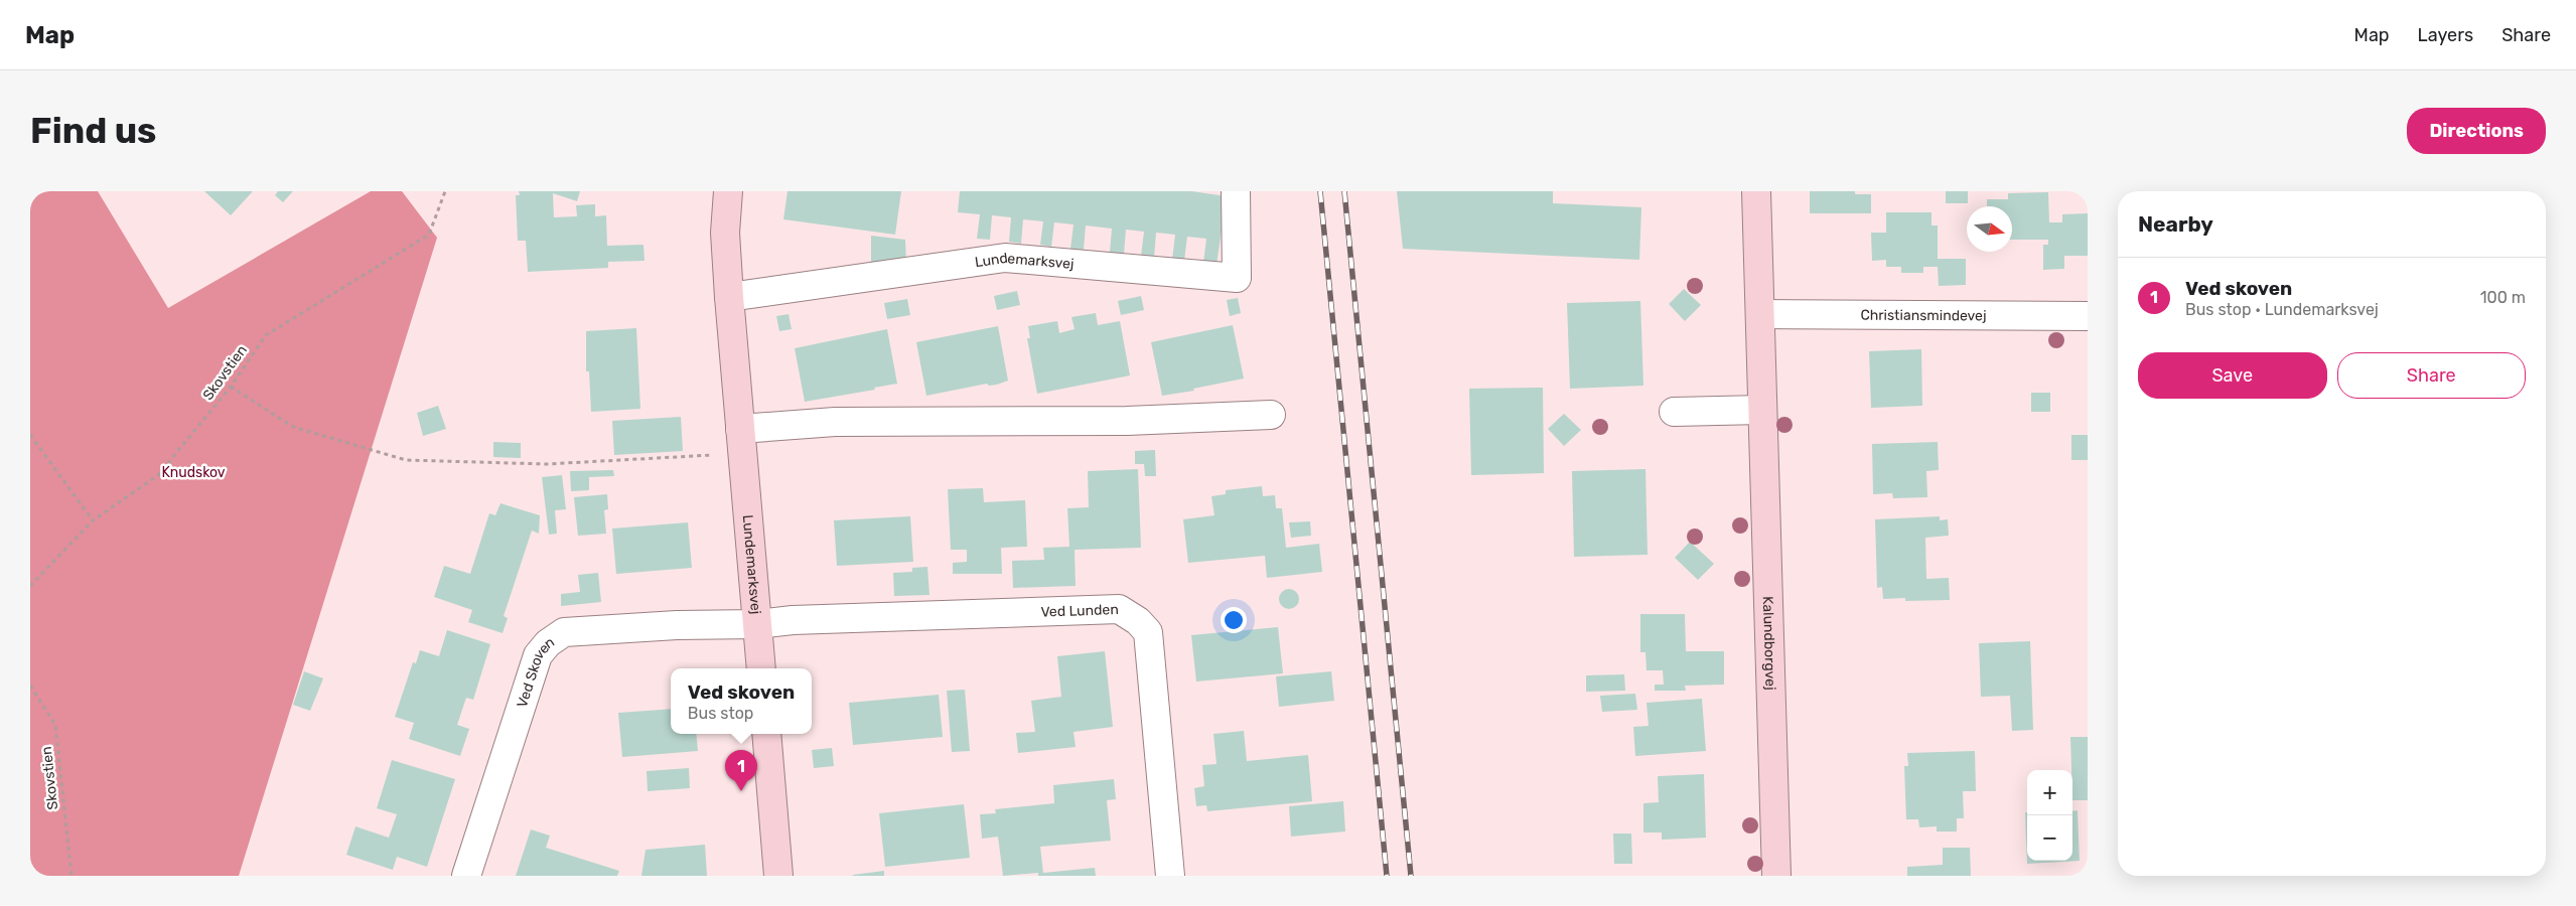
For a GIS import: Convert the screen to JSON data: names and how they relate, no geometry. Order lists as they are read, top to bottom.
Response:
{
  "streets": {
    "street": [
      "Lundemarksvej",
      "Christiansmindevej",
      "Ved Lunden",
      "Kalundborgvej",
      "Ved Skoven"
    ],
    "path": ["Skovstien"]
  },
  "crossings": [
    ["Lundemarksvej", "Ved Lunden"],
    ["Lundemarksvej", "Ved Skoven"],
    ["Christiansmindevej", "Kalundborgvej"],
    ["Ved Lunden", "Ved Skoven"]
  ],
  "parks": ["Knudskov"],
  "north": "right",
  "page": {
    "header": "Map",
    "nav": ["Map", "Layers", "Share"],
    "buttons": [
      "Directions",
      ["Save", "Share"]
    ],
    "title": "Find us",
    "heading": "Nearby",
    "list": [
      {
        "mark": "1",
        "name": "Ved skoven",
        "note": "Bus stop · Lundemarksvej",
        "value": "100 m"
      }
    ],
    "popup": ["Ved skoven", "Bus stop"],
    "pins": "1",
    "map_buttons": ["+", "−"]
  }
}
